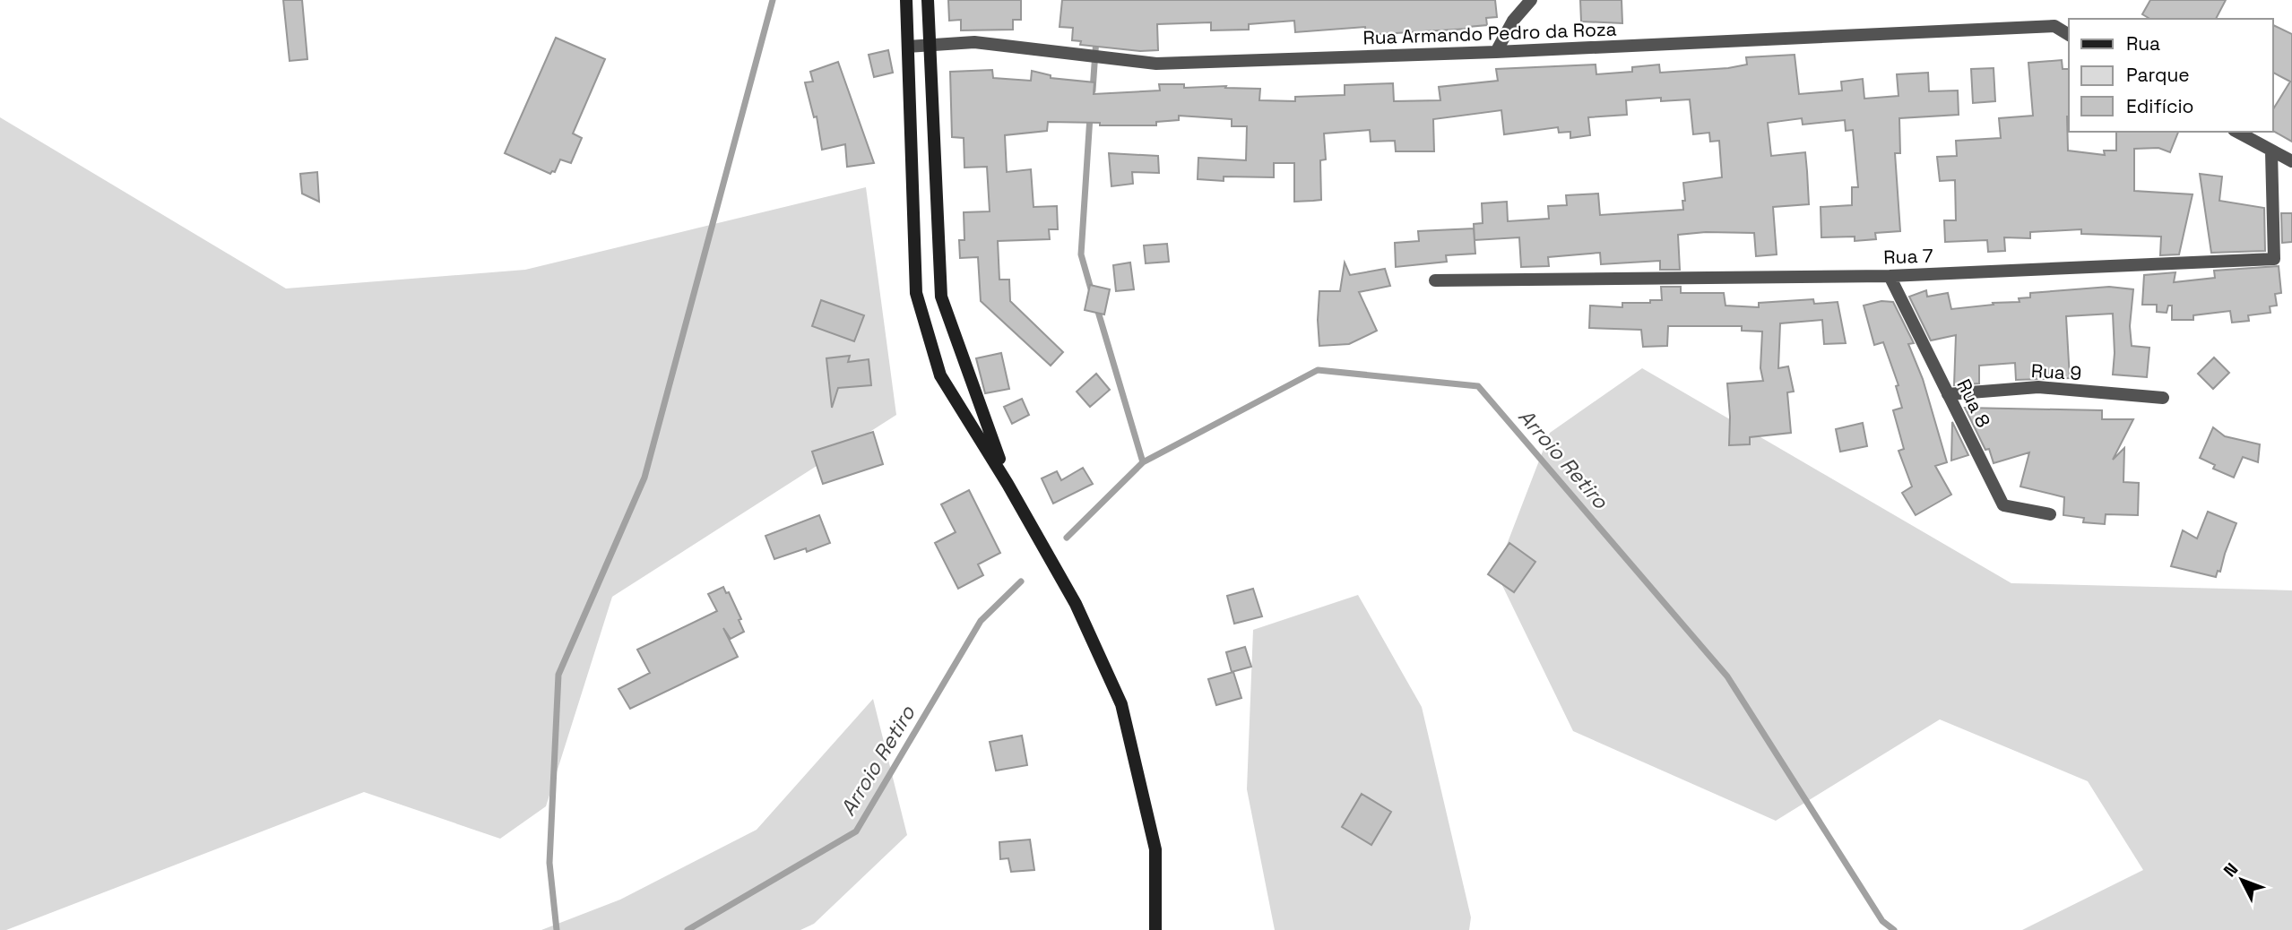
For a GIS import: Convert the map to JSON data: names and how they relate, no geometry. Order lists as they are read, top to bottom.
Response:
{
  "streets": {
    "street": [
      "Rua Armando Pedro da Roza",
      "Rua 7",
      "Rua 9",
      "Rua 8"
    ]
  },
  "crossings": [
    ["Rua 7", "Rua 8"],
    ["Rua 9", "Rua 8"]
  ],
  "water": ["Arroio Retiro"],
  "legend": ["Rua", "Parque", "Edifício"],
  "north": "top left"
}
